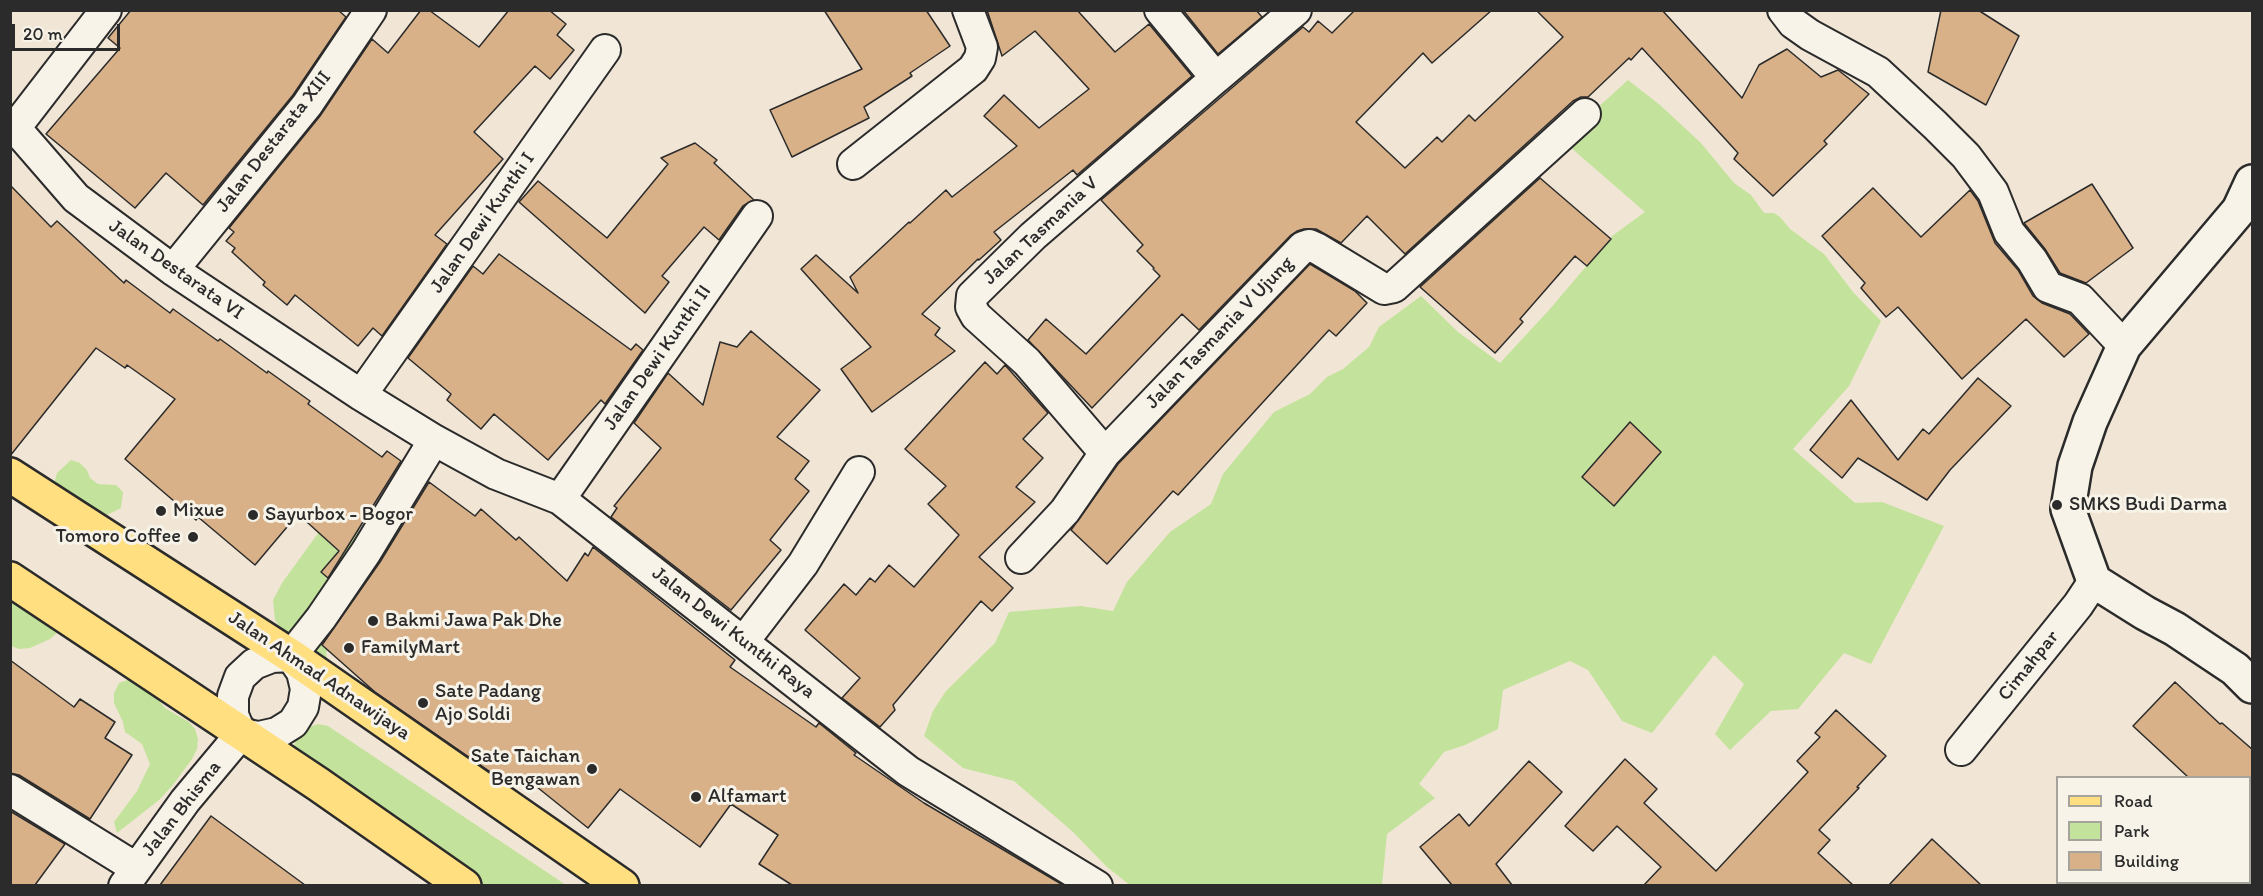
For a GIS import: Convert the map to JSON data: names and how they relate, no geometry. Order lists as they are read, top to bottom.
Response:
{
  "streets": {
    "main road": ["Jalan Ahmad Adnawijaya"],
    "street": [
      "Jalan Destarata XIII",
      "Jalan Dewi Kunthi I",
      "Jalan Tasmania V",
      "Jalan Destarata VI",
      "Jalan Tasmania V Ujung",
      "Jalan Dewi Kunthi II",
      "Jalan Dewi Kunthi Raya",
      "Cimahpar",
      "Jalan Bhisma"
    ]
  },
  "crossings": [
    ["Jalan Destarata XIII", "Jalan Destarata VI"],
    ["Jalan Dewi Kunthi I", "Jalan Destarata VI"],
    ["Jalan Dewi Kunthi I", "Jalan Dewi Kunthi Raya"],
    ["Jalan Tasmania V", "Jalan Tasmania V Ujung"],
    ["Jalan Destarata VI", "Jalan Dewi Kunthi Raya"],
    ["Jalan Dewi Kunthi II", "Jalan Dewi Kunthi Raya"],
    ["Jalan Ahmad Adnawijaya", "Jalan Bhisma"]
  ],
  "places": [
    "SMKS Budi Darma",
    "Mixue",
    "Sayurbox - Bogor",
    "Tomoro Coffee",
    "Bakmi Jawa Pak Dhe",
    "FamilyMart",
    "Sate Padang Ajo Soldi",
    "Sate Taichan Bengawan",
    "Alfamart"
  ],
  "legend": ["Road", "Park", "Building"],
  "scale_bar": "20 m"
}
